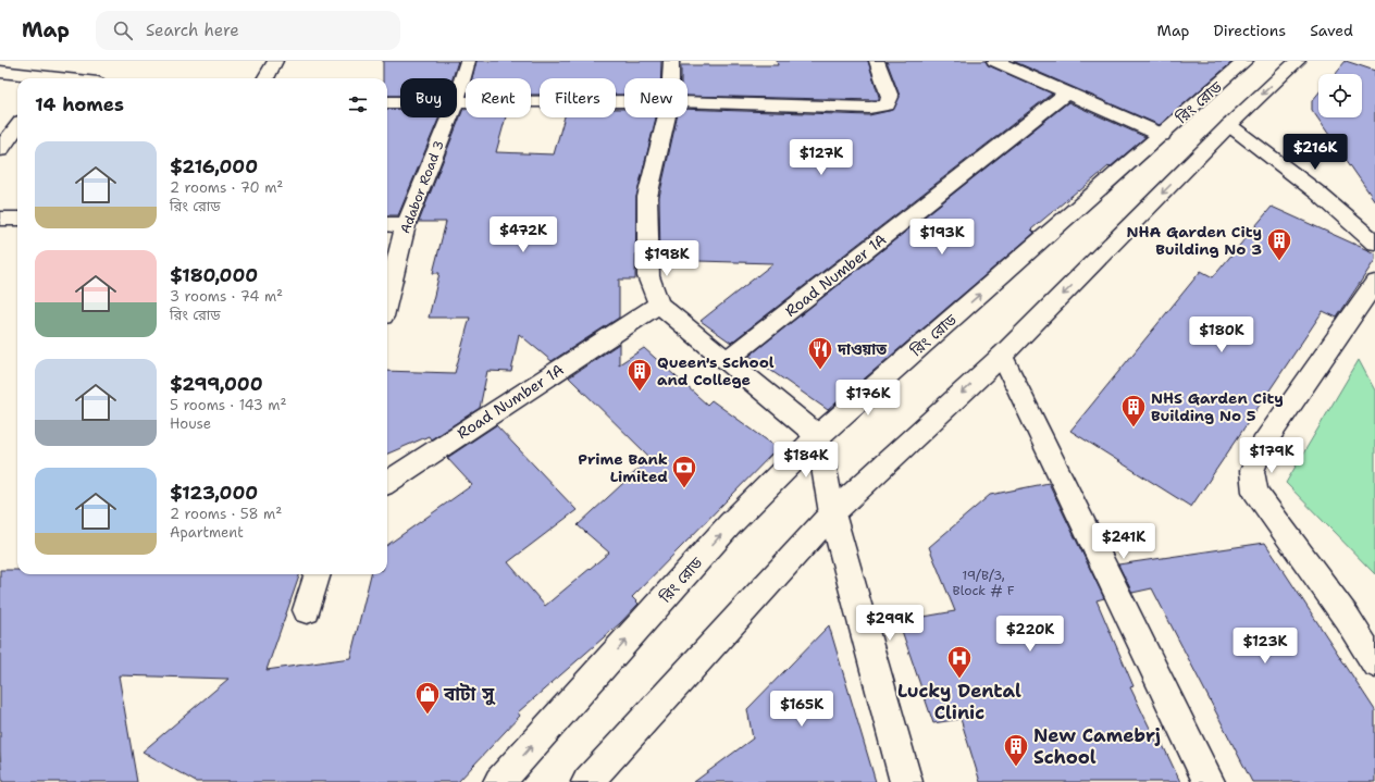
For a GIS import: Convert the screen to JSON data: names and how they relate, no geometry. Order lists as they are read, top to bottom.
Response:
{
  "streets": {
    "street": ["রিং রোড", "Adabor Road 3", "Road Number 1A"]
  },
  "places": {
    "building": [
      "NHA Garden City Building No 3",
      "Queen's School and College",
      "NHS Garden City Building No 5",
      "New Camebrj School"
    ],
    "restaurant": ["দাওয়াত"],
    "bank": ["Prime Bank Limited"],
    "hospital": ["Lucky Dental Clinic"],
    "shop": ["বাটা সু"]
  },
  "house_numbers": ["19/B/3, Block # F"],
  "page": {
    "header": "Map",
    "search": "Search here",
    "nav": ["Map", "Directions", "Saved"],
    "chip": [
      "Buy",
      "Rent",
      "Filters",
      "New"
    ],
    "heading": "14 homes",
    "list": [
      {
        "name": "$216,000",
        "note": "2 rooms · 70 m² · রিং রোড"
      },
      {
        "name": "$180,000",
        "note": "3 rooms · 74 m² · রিং রোড"
      },
      {
        "name": "$299,000",
        "note": "5 rooms · 143 m² · House"
      },
      {
        "name": "$123,000",
        "note": "2 rooms · 58 m² · Apartment"
      }
    ],
    "price": [
      "$216K",
      "$127K",
      "$472K",
      "$193K",
      "$198K",
      "$180K",
      "$176K",
      "$179K",
      "$184K",
      "$241K",
      "$299K",
      "$220K",
      "$123K",
      "$165K"
    ]
  }
}
